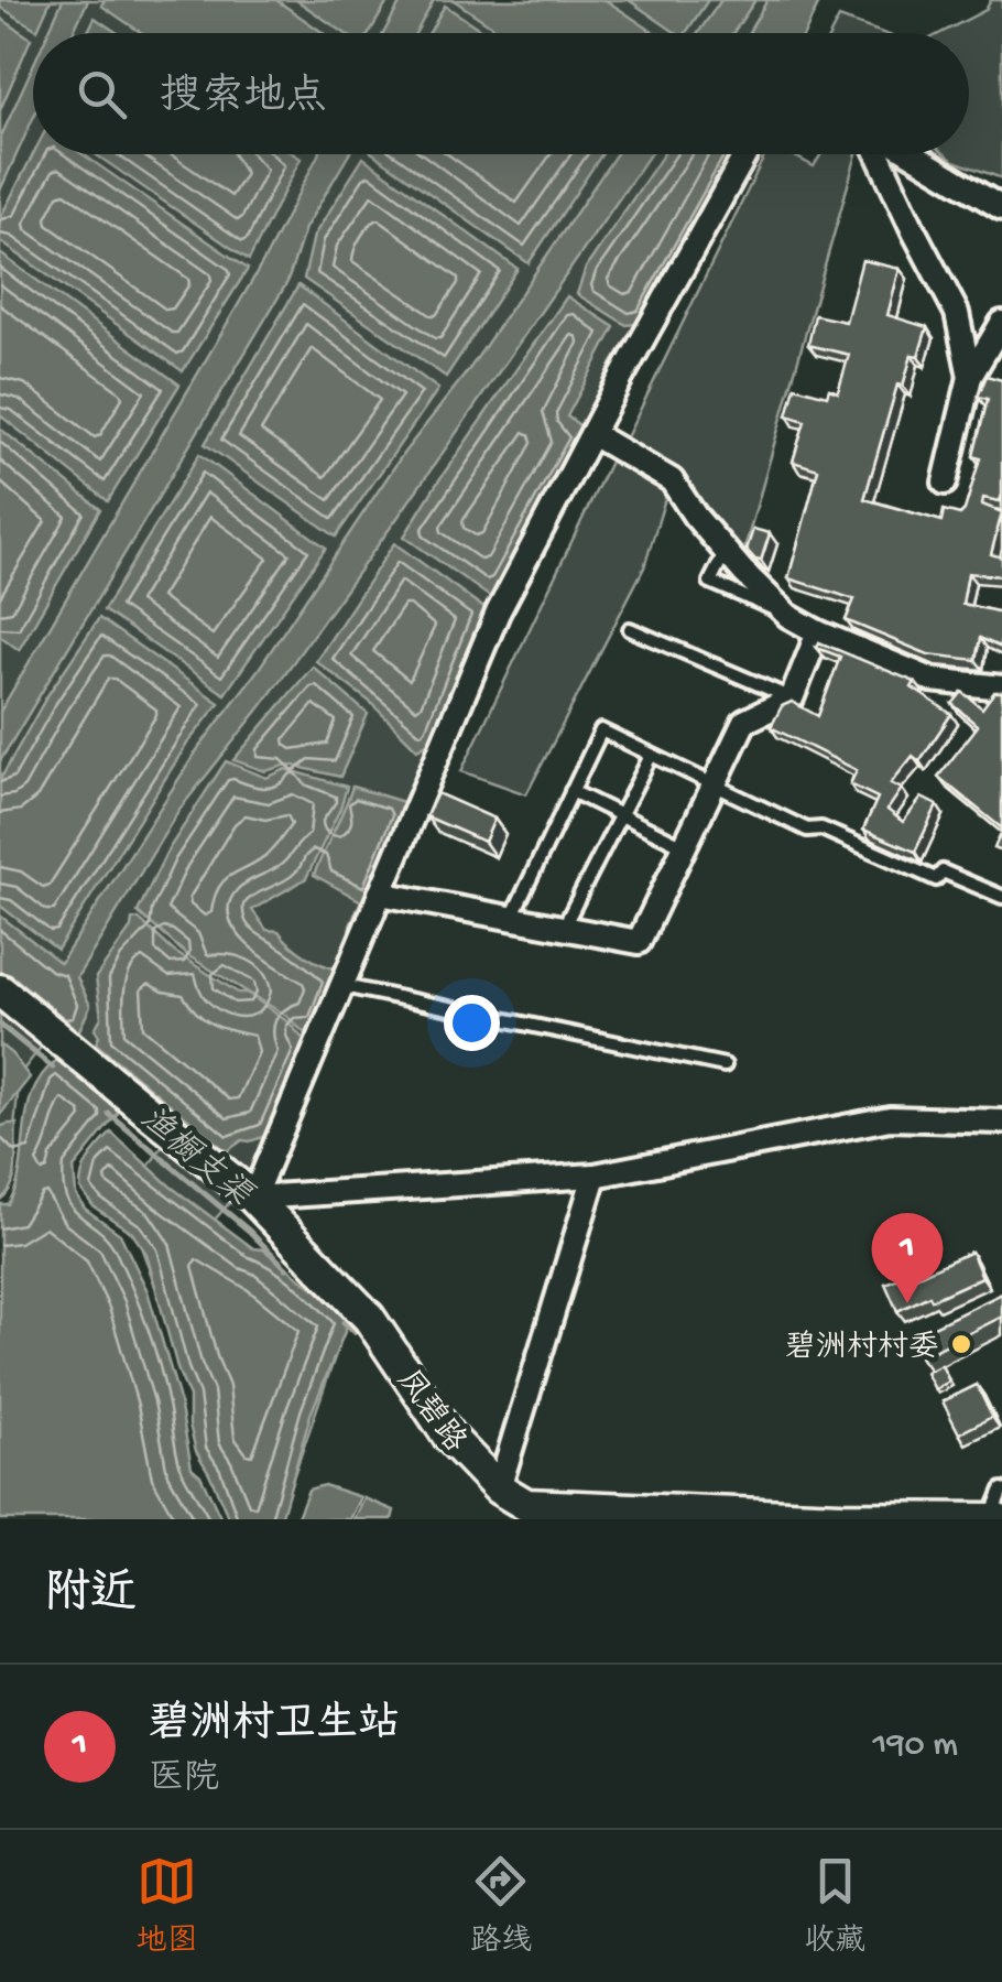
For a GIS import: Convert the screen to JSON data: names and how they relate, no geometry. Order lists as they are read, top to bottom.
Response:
{
  "streets": {
    "main road": ["凤碧路"]
  },
  "water": ["渔橱支渠"],
  "places": ["碧洲村村委"],
  "page": {
    "search": "搜索地点",
    "pins": "1",
    "heading": "附近",
    "list": [
      {
        "mark": "1",
        "name": "碧洲村卫生站",
        "note": "医院",
        "value": "190 m"
      }
    ],
    "nav": ["地图", "路线", "收藏"]
  }
}
